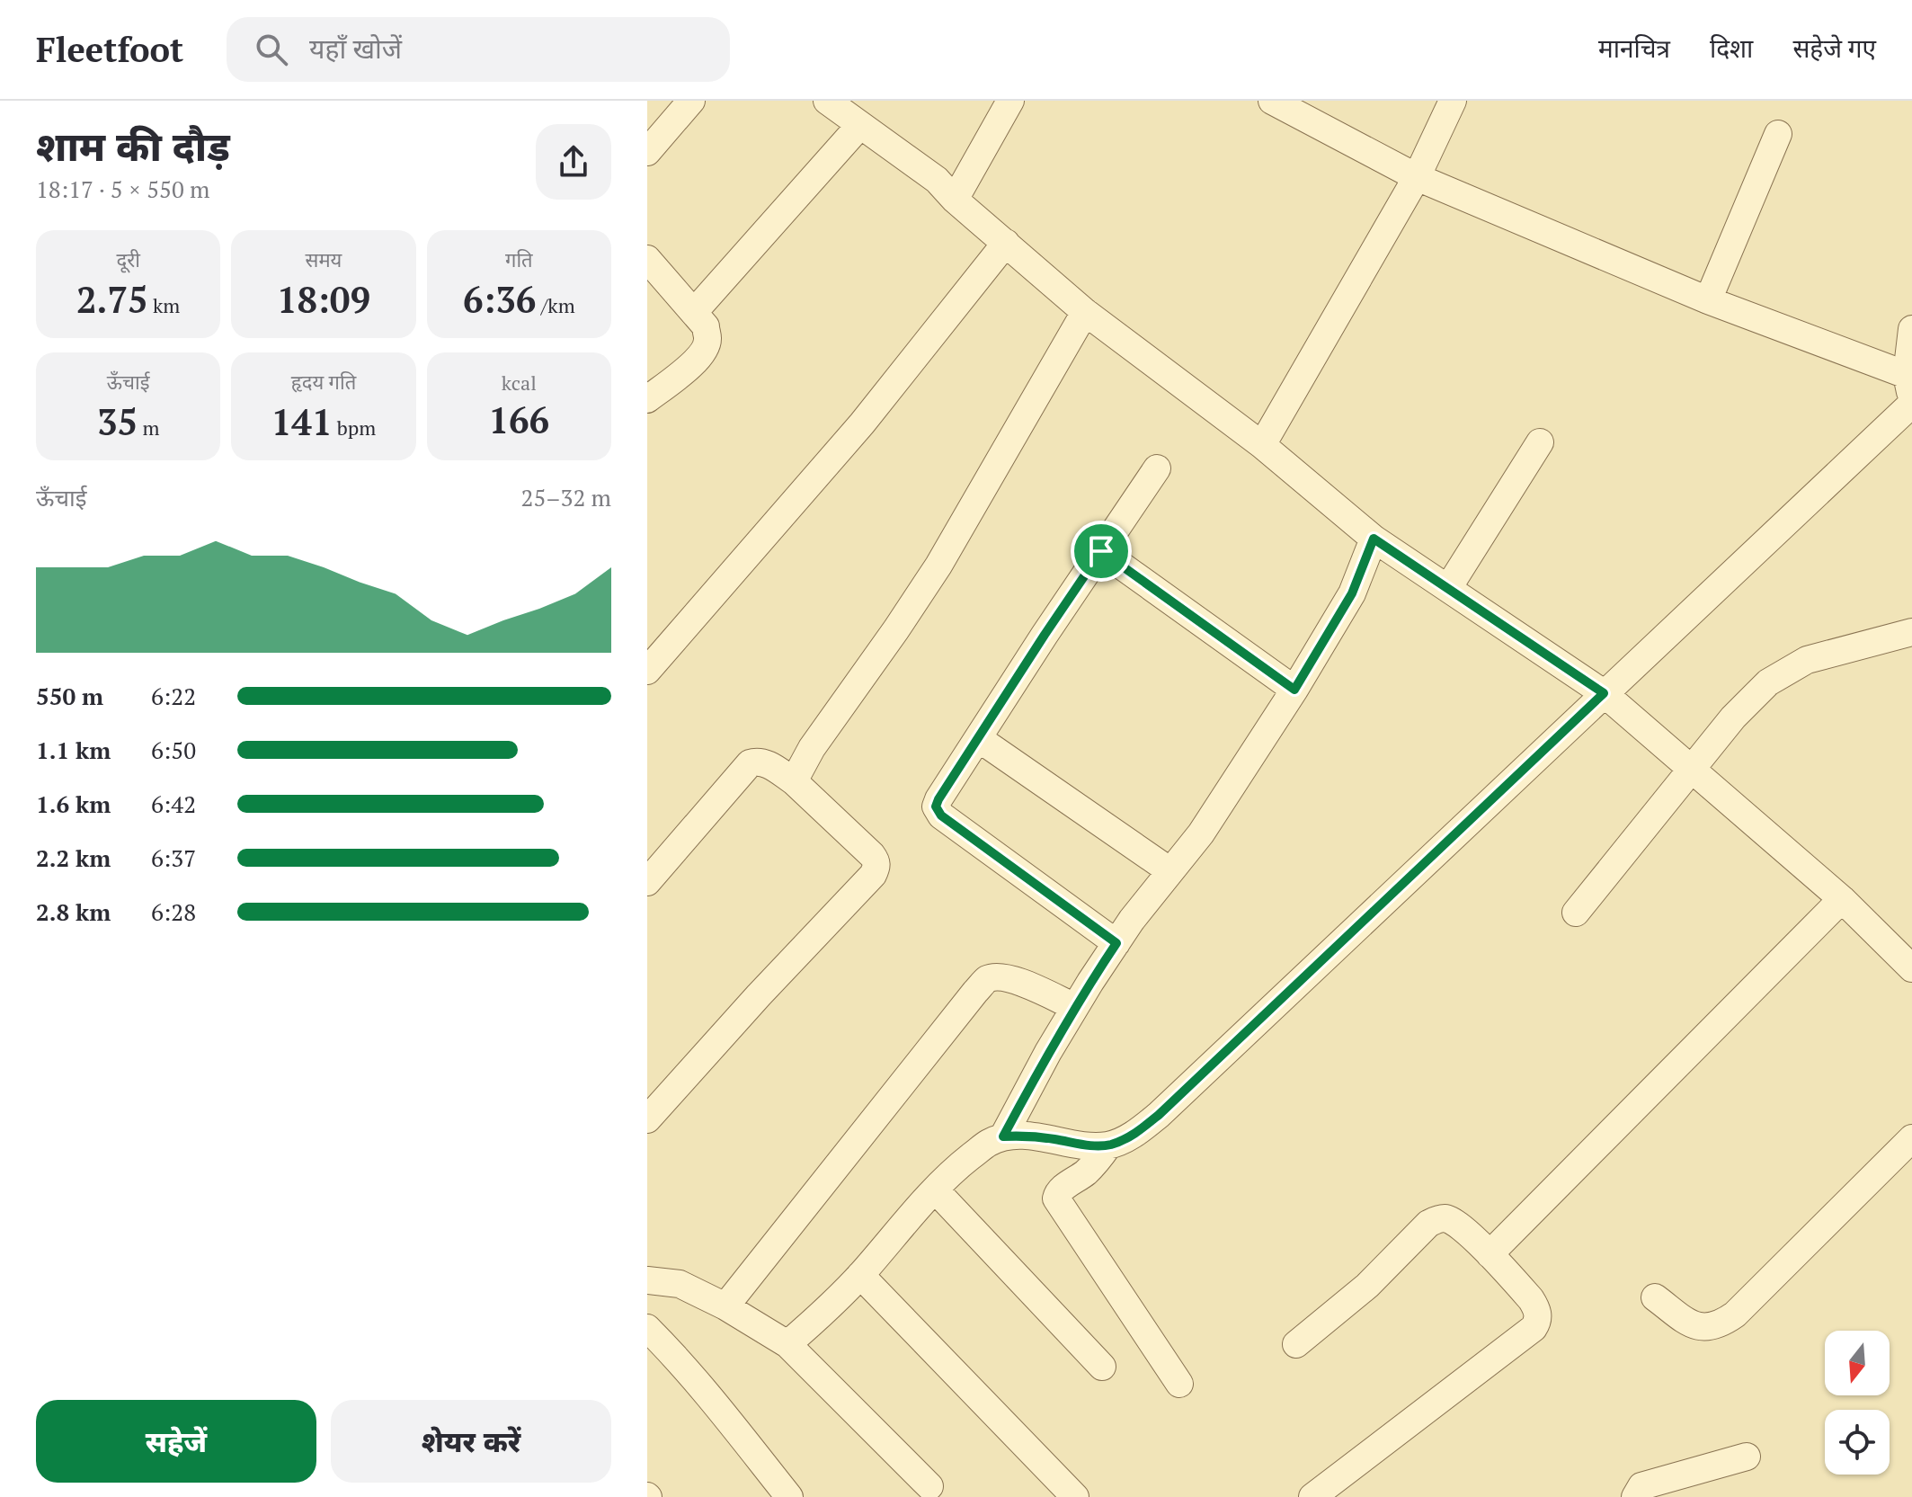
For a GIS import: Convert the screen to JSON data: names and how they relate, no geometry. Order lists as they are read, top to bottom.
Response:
{
  "north": "bottom",
  "page": {
    "header": "Fleetfoot",
    "search": "यहाँ खोजें",
    "nav": ["मानचित्र", "दिशा", "सहेजे गए"],
    "heading": ["शाम की दौड़", "18:17 · 5 × 550 m"],
    "stats": [
      ["दूरी", "2.75 km"],
      ["समय", "18:09"],
      ["गति", "6:36 /km"],
      ["ऊँचाई", "35 m"],
      ["हृदय गति", "141 bpm"],
      ["kcal", "166"]
    ],
    "chart": ["ऊँचाई", "25–32 m"],
    "list": [
      {
        "name": "550 m",
        "note": "6:22"
      },
      {
        "name": "1.1 km",
        "note": "6:50"
      },
      {
        "name": "1.6 km",
        "note": "6:42"
      },
      {
        "name": "2.2 km",
        "note": "6:37"
      },
      {
        "name": "2.8 km",
        "note": "6:28"
      }
    ],
    "buttons": ["सहेजें", "शेयर करें"]
  }
}
